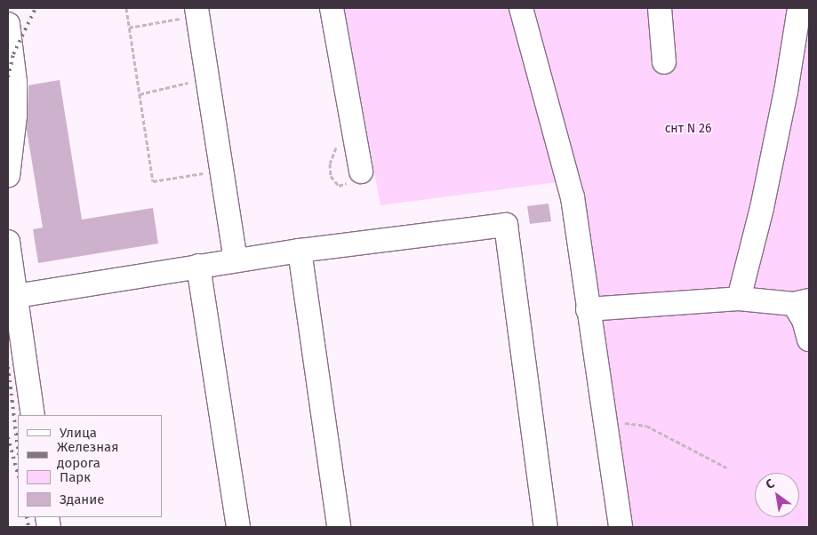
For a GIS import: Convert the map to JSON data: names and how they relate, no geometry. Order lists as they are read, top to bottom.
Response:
{
  "parks": ["снт N 26"],
  "legend": [
    "Улица",
    "Железная дорога",
    "Парк",
    "Здание"
  ],
  "north": "top left"
}
